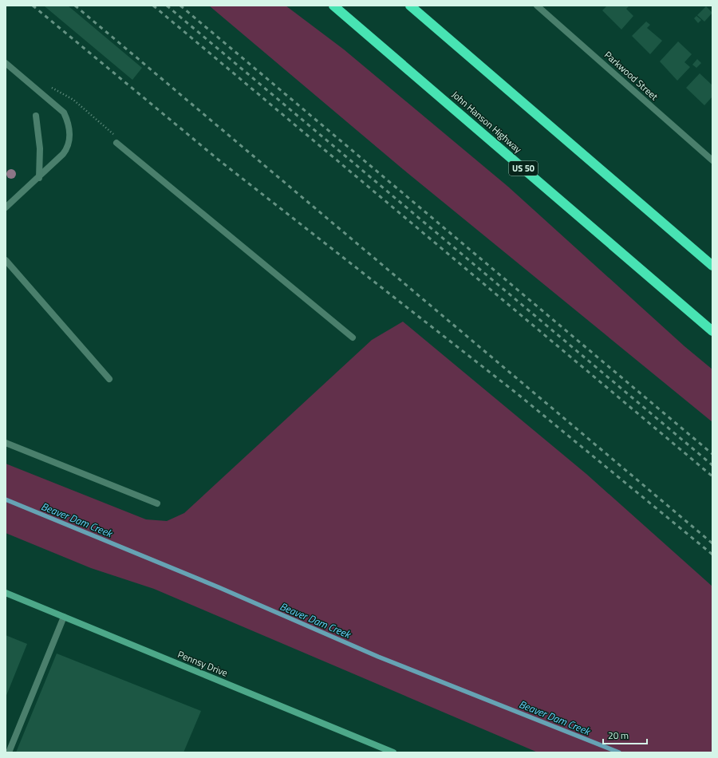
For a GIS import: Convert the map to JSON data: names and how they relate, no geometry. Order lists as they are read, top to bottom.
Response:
{
  "streets": {
    "highway": ["John Hanson Highway", "US 50"],
    "main road": ["Pennsy Drive"],
    "street": ["Parkwood Street"]
  },
  "water": ["Beaver Dam Creek"],
  "scale_bar": "20 m"
}
